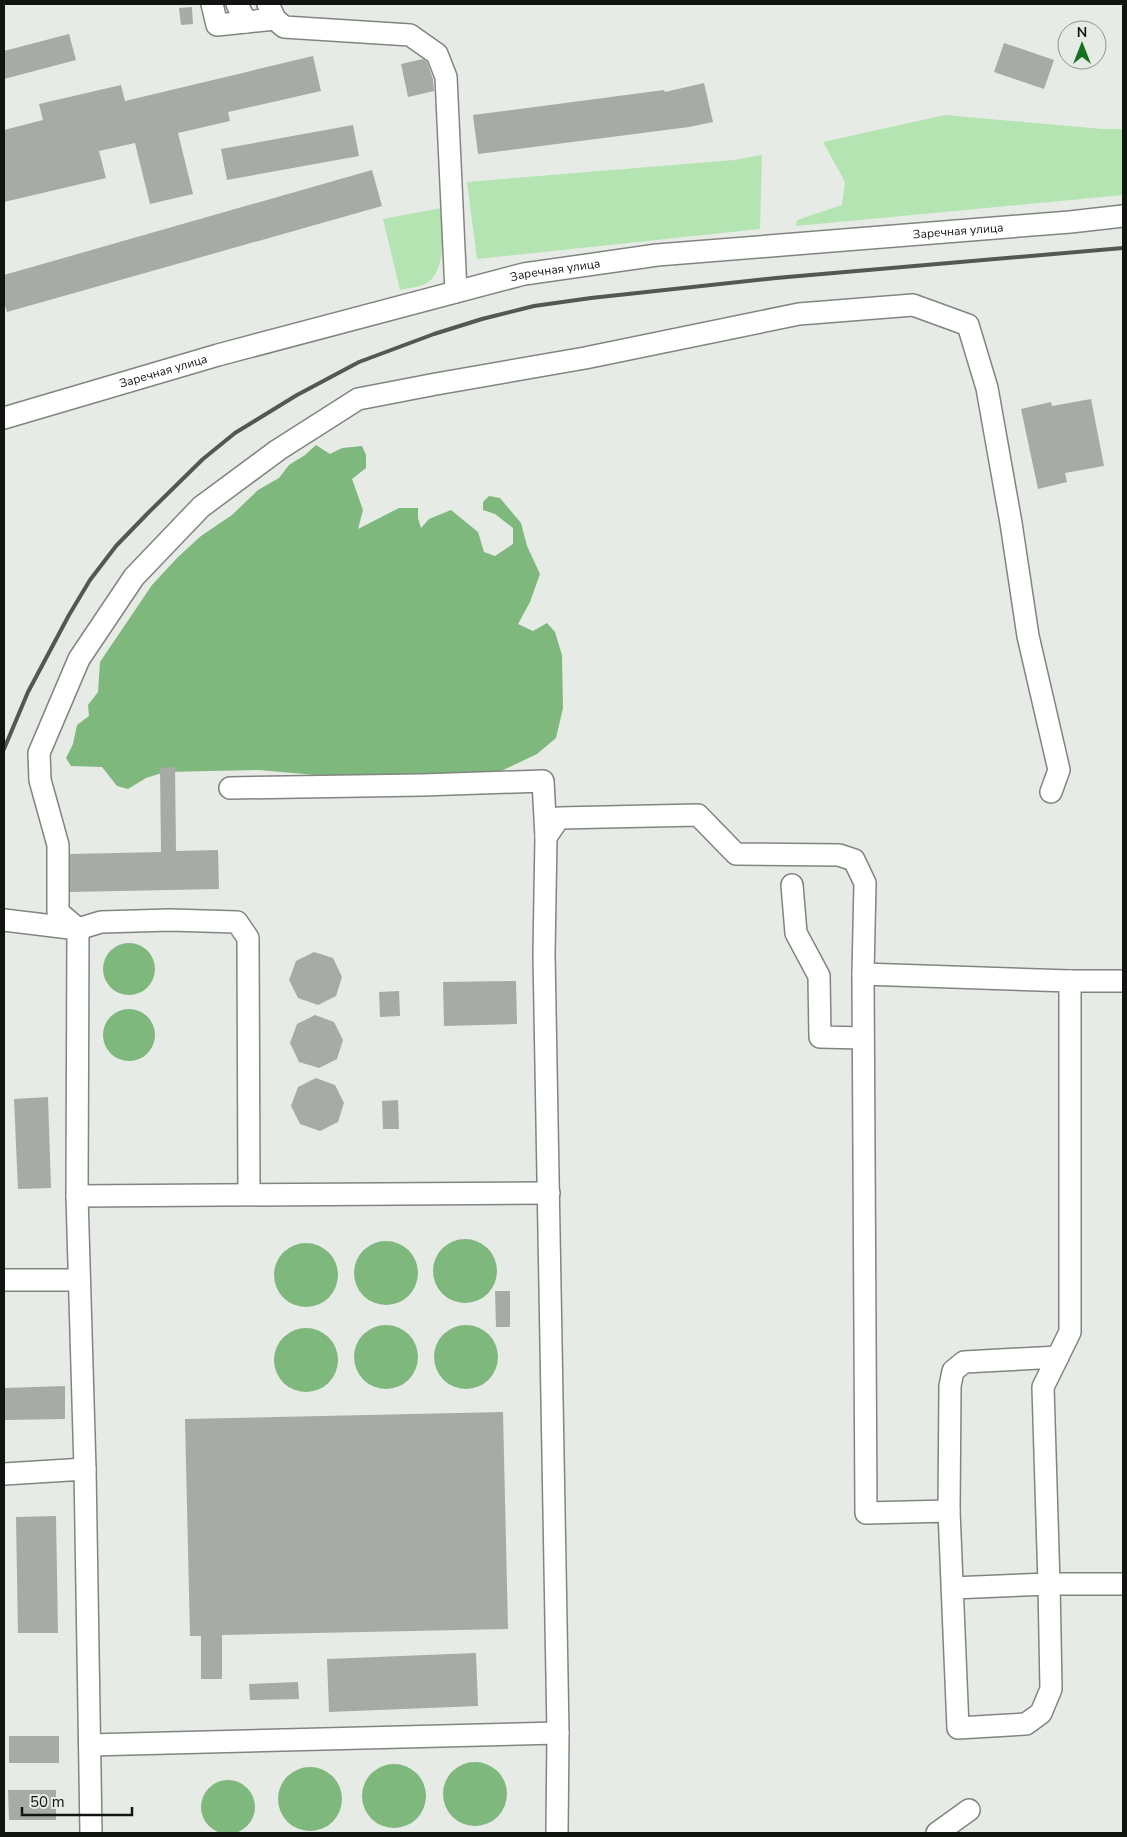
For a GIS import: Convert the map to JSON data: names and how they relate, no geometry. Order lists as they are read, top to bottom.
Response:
{
  "streets": {
    "street": ["Заречная улица"]
  },
  "scale_bar": "50 m",
  "north": "top"
}
